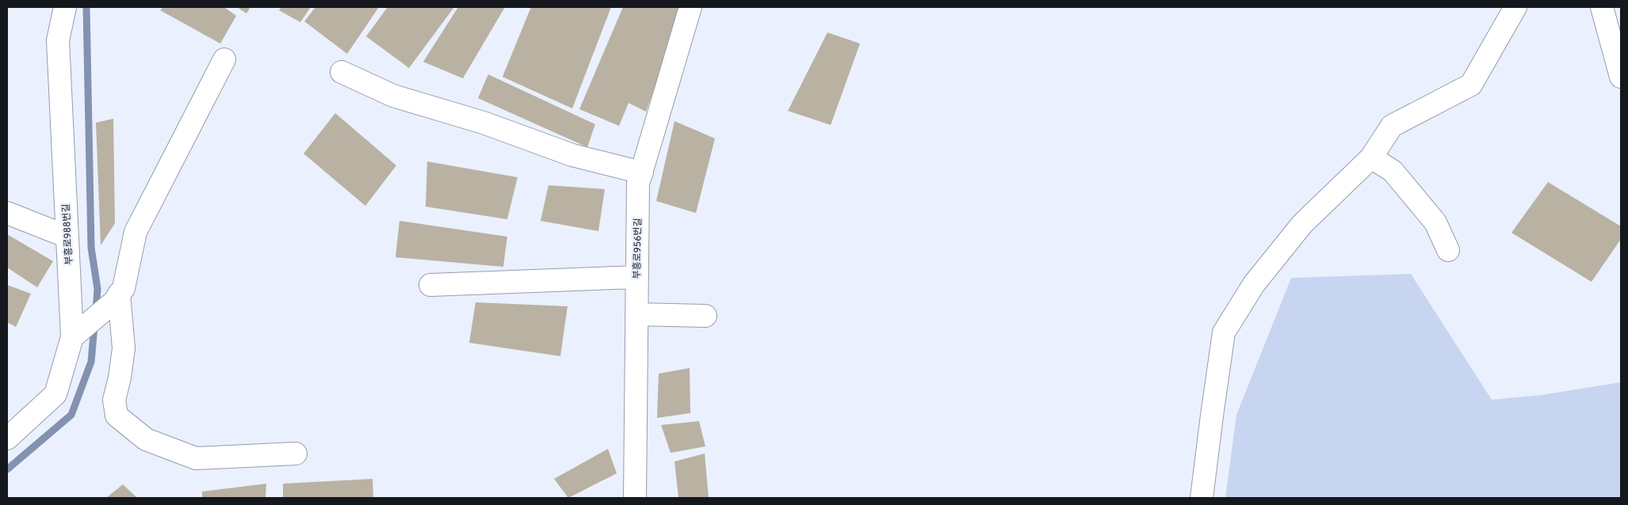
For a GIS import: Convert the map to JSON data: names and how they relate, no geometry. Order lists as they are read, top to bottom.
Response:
{
  "streets": {
    "street": ["부흥로988번길", "부흥로956번길"]
  }
}
